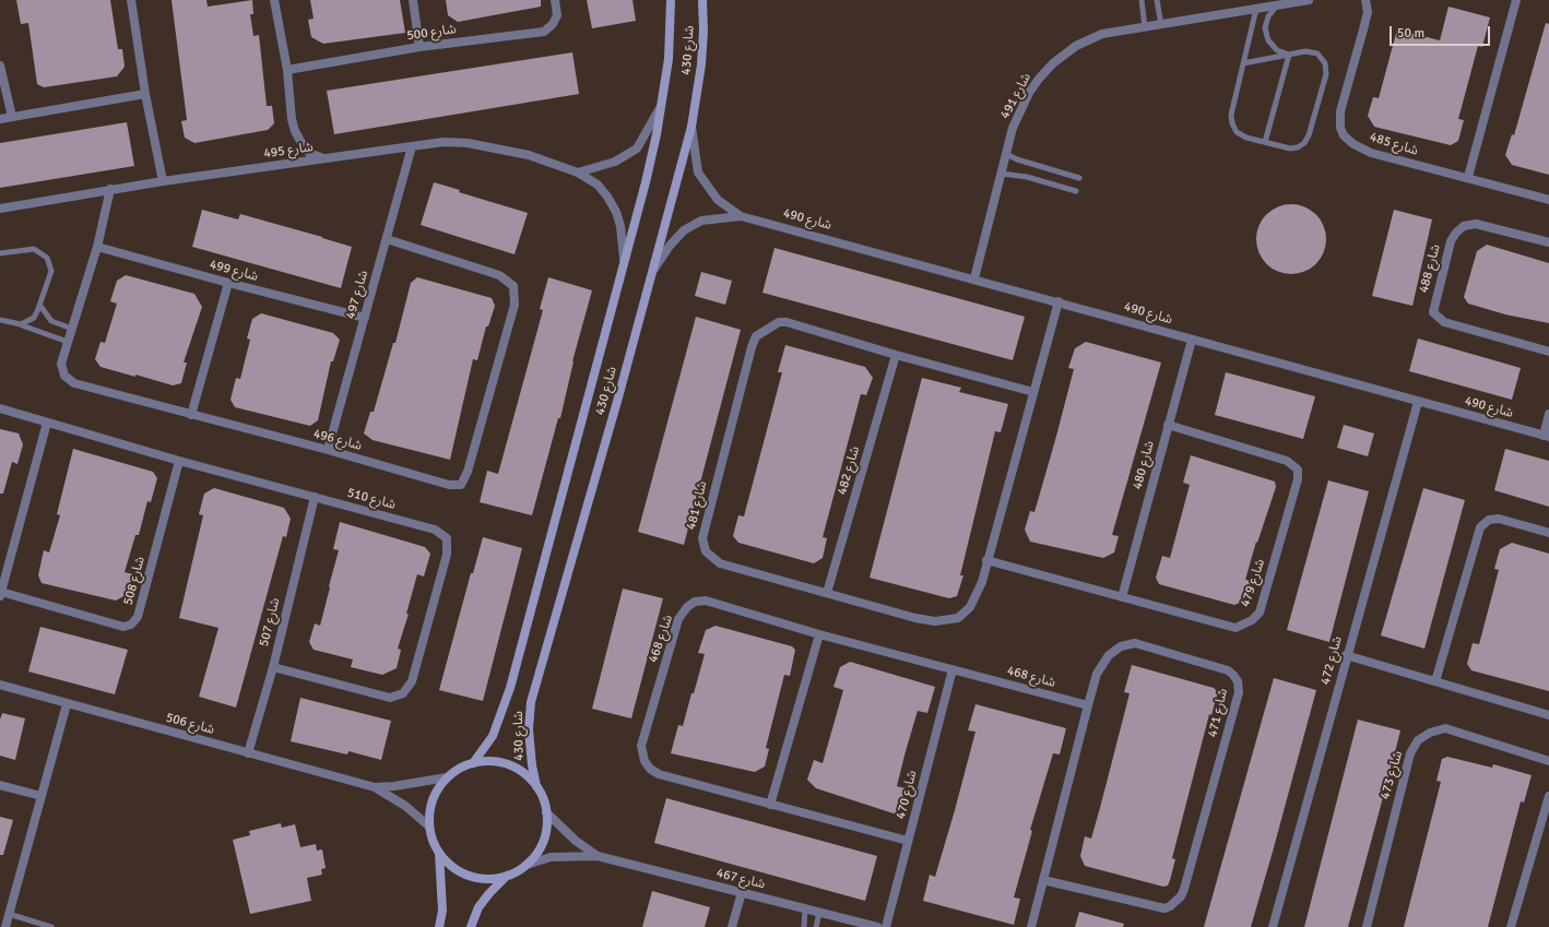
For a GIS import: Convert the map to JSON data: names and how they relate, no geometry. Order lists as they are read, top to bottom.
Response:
{
  "streets": {
    "street": [
      "شارع 500",
      "شارع 430",
      "شارع 491",
      "شارع 485",
      "شارع 495",
      "شارع 490",
      "شارع 488",
      "شارع 499",
      "شارع 497",
      "شارع 496",
      "شارع 480",
      "شارع 482",
      "شارع 510",
      "شارع 481",
      "شارع 508",
      "شارع 479",
      "شارع 507",
      "شارع 468",
      "شارع 472",
      "شارع 471",
      "شارع 506",
      "شارع 473",
      "شارع 470",
      "شارع 467"
    ]
  },
  "crossings": [
    ["شارع 430", "شارع 495"],
    ["شارع 430", "شارع 490"],
    ["شارع 430", "شارع 506"],
    ["شارع 430", "شارع 467"],
    ["شارع 491", "شارع 490"],
    ["شارع 495", "شارع 497"],
    ["شارع 495", "شارع 496"],
    ["شارع 490", "شارع 480"],
    ["شارع 490", "شارع 481"],
    ["شارع 490", "شارع 472"],
    ["شارع 499", "شارع 497"],
    ["شارع 499", "شارع 496"],
    ["شارع 497", "شارع 496"],
    ["شارع 480", "شارع 479"],
    ["شارع 482", "شارع 481"],
    ["شارع 510", "شارع 508"],
    ["شارع 510", "شارع 507"],
    ["شارع 481", "شارع 479"],
    ["شارع 507", "شارع 506"],
    ["شارع 468", "شارع 471"],
    ["شارع 468", "شارع 470"],
    ["شارع 506", "شارع 467"]
  ],
  "scale_bar": "50 m"
}
